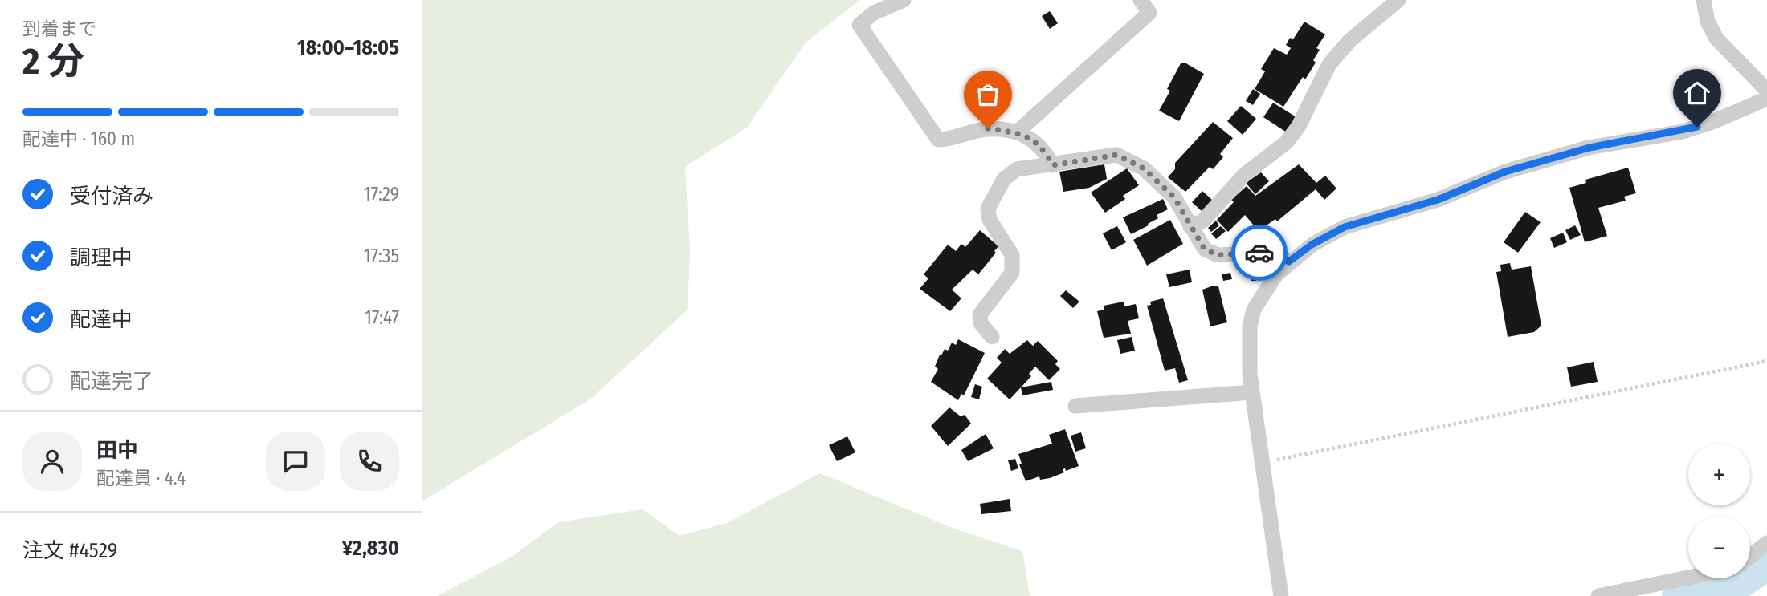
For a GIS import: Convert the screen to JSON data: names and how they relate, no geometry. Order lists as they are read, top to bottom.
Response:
{
  "page": {
    "heading": ["2 分", "到着まで", "18:00–18:05"],
    "panel": [
      "田中",
      "配達員 · 4.4",
      "注文 #4529",
      "¥2,830"
    ],
    "bar": "配達中 · 160 m",
    "list": [
      ["受付済み", "17:29"],
      ["調理中", "17:35"],
      ["配達中", "17:47"],
      "配達完了"
    ],
    "map_buttons": ["+", "−"]
  }
}
